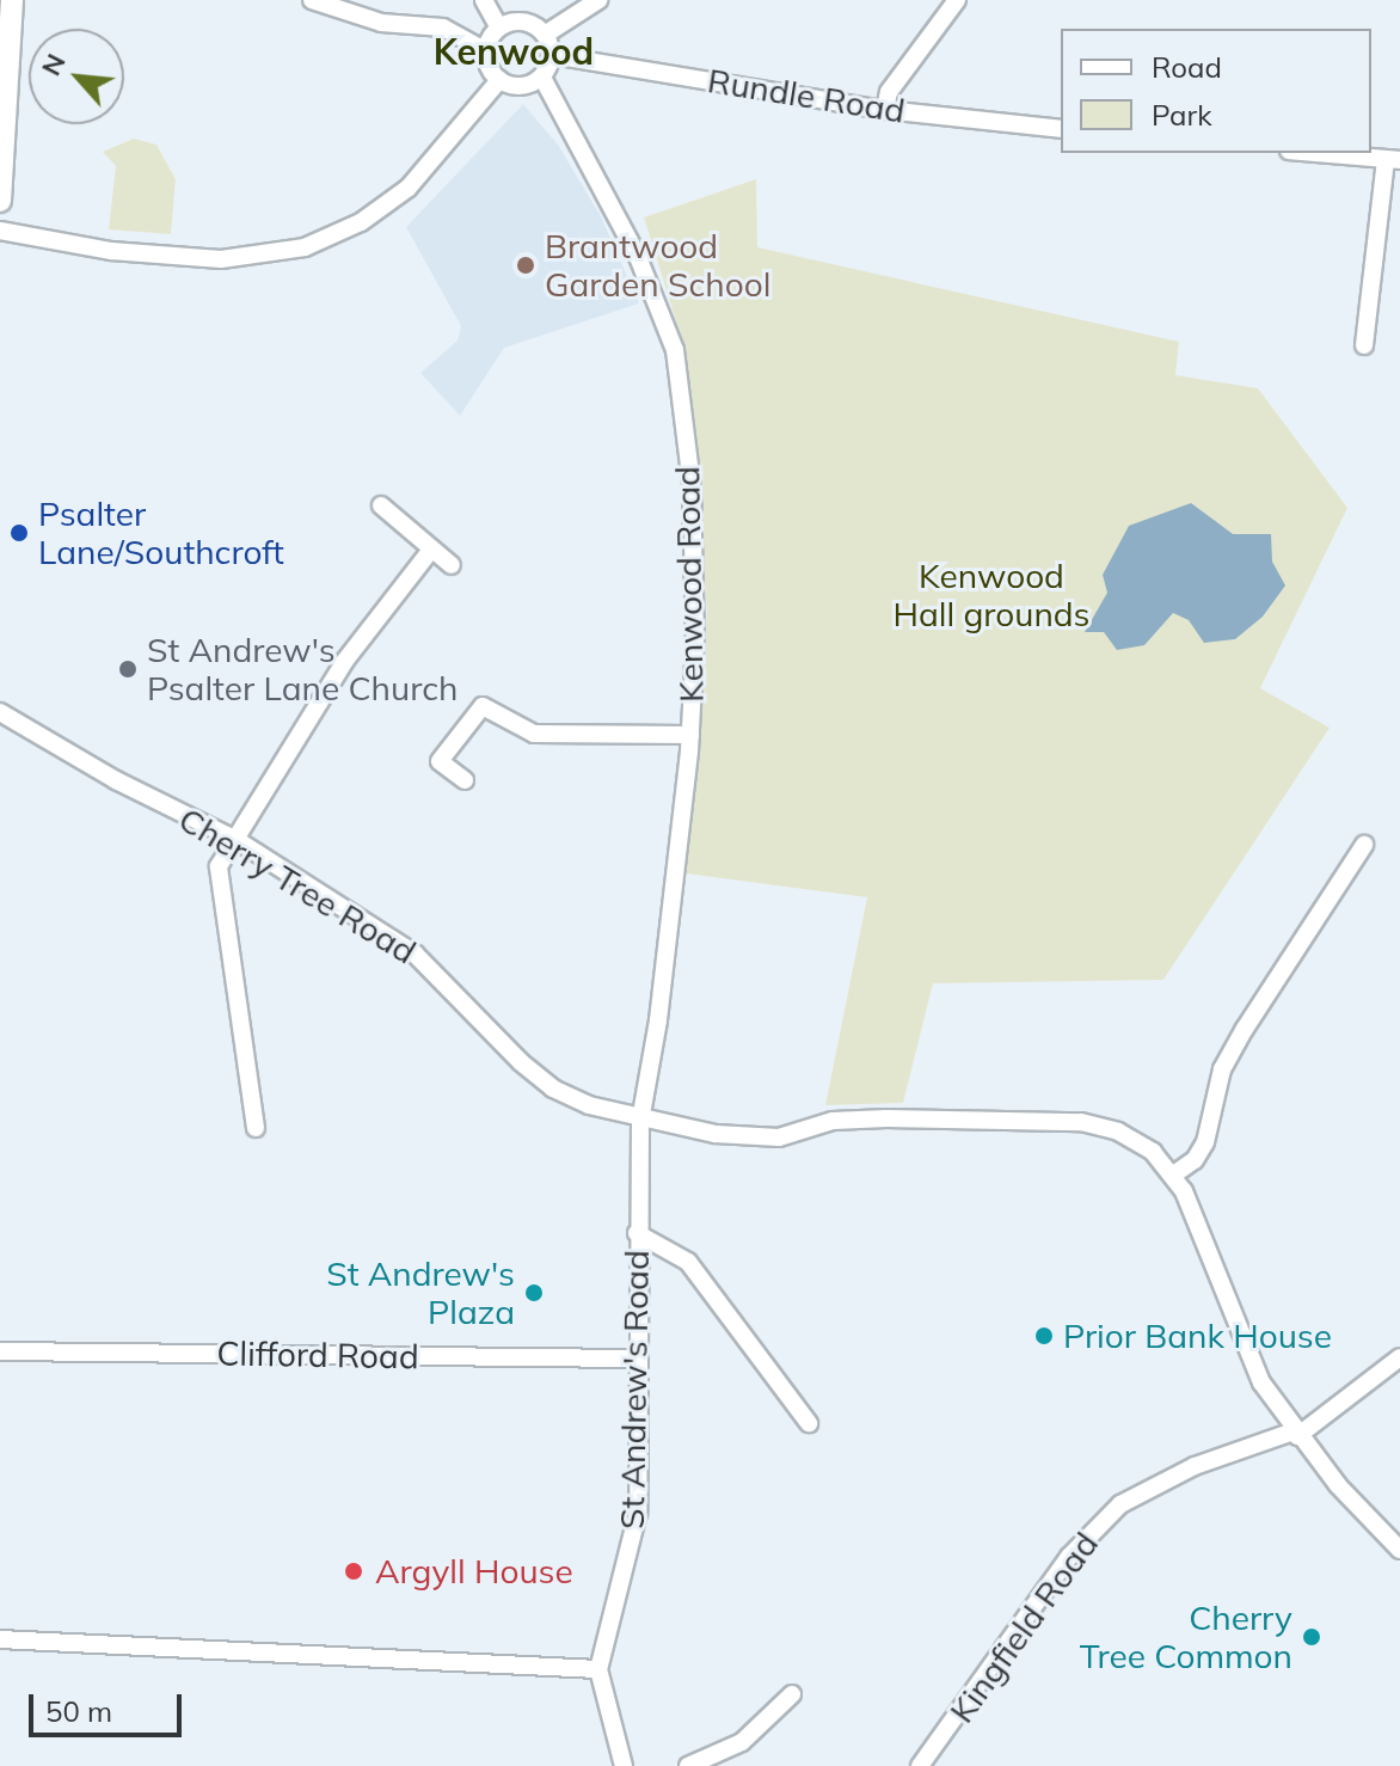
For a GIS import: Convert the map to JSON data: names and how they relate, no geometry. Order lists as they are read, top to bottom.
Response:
{
  "streets": {
    "street": [
      "Rundle Road",
      "Kenwood Road",
      "Cherry Tree Road",
      "Clifford Road",
      "St Andrew's Road",
      "Kingfield Road"
    ]
  },
  "crossings": [
    ["Rundle Road", "Kenwood Road"],
    ["Kenwood Road", "Cherry Tree Road"],
    ["Kenwood Road", "St Andrew's Road"],
    ["Cherry Tree Road", "St Andrew's Road"],
    ["Clifford Road", "St Andrew's Road"]
  ],
  "districts": ["Kenwood"],
  "parks": ["Kenwood Hall grounds"],
  "places": [
    "Brantwood Garden School",
    "Psalter Lane/Southcroft",
    "St Andrew's Psalter Lane Church",
    "St Andrew's Plaza",
    "Prior Bank House",
    "Argyll House",
    "Cherry Tree Common"
  ],
  "legend": ["Road", "Park"],
  "scale_bar": "50 m",
  "north": "top left"
}
